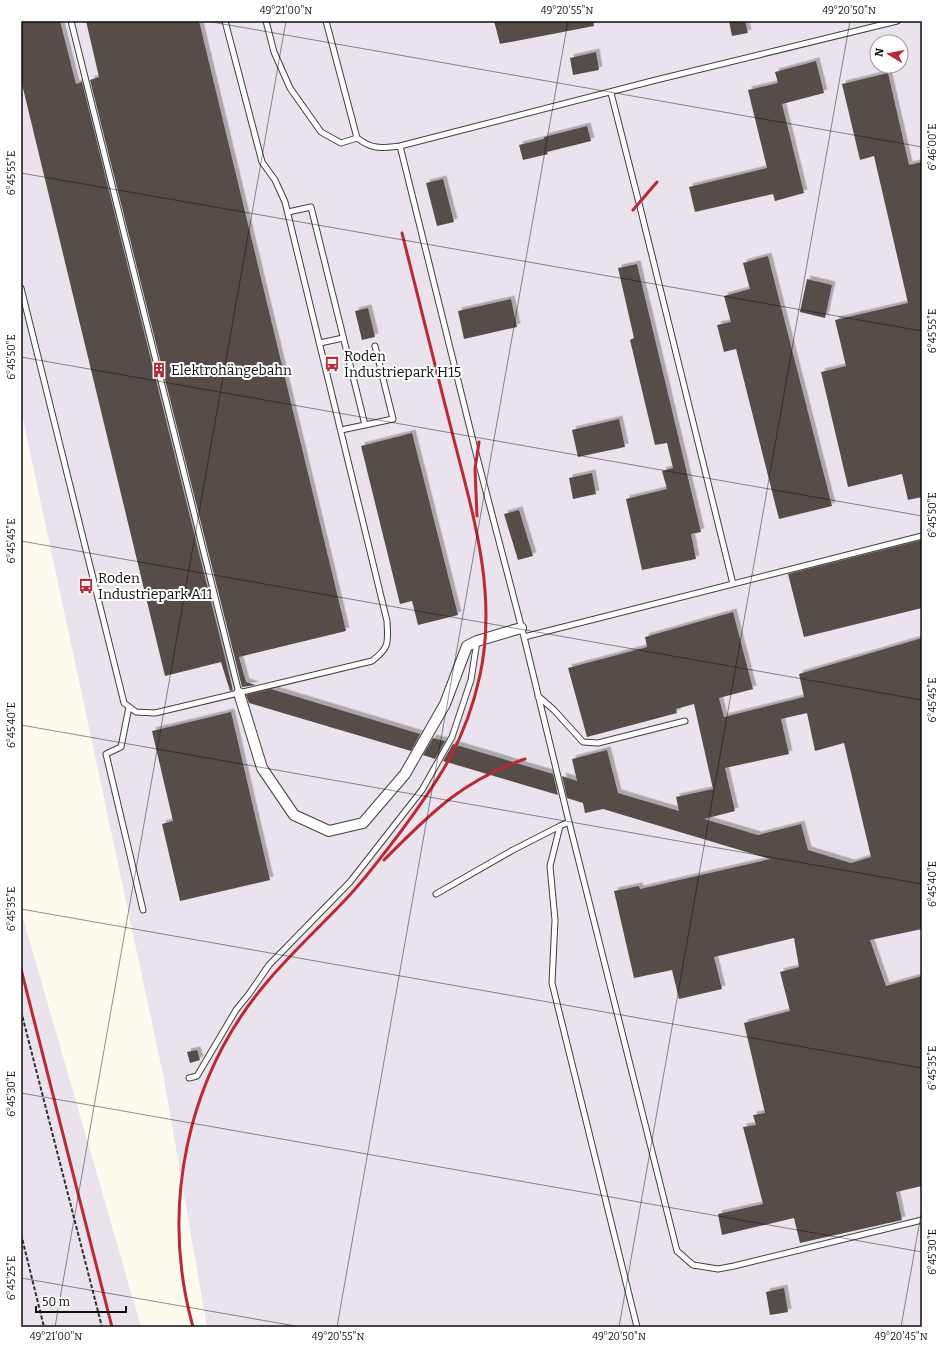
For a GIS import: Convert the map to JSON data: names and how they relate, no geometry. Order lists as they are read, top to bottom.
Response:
{
  "places": {
    "bus stop": ["Roden Industriepark H15", "Roden Industriepark A11"],
    "building": ["Elektrohängebahn"]
  },
  "scale_bar": "50 m",
  "north": "left",
  "coordinates": [
    "49°21'00\"N",
    "49°20'55\"N",
    "49°20'50\"N",
    "6°46'00\"E",
    "6°45'55\"E",
    "6°45'50\"E",
    "6°45'45\"E",
    "6°45'40\"E",
    "6°45'35\"E",
    "6°45'30\"E",
    "6°45'25\"E",
    "49°20'45\"N"
  ]
}
